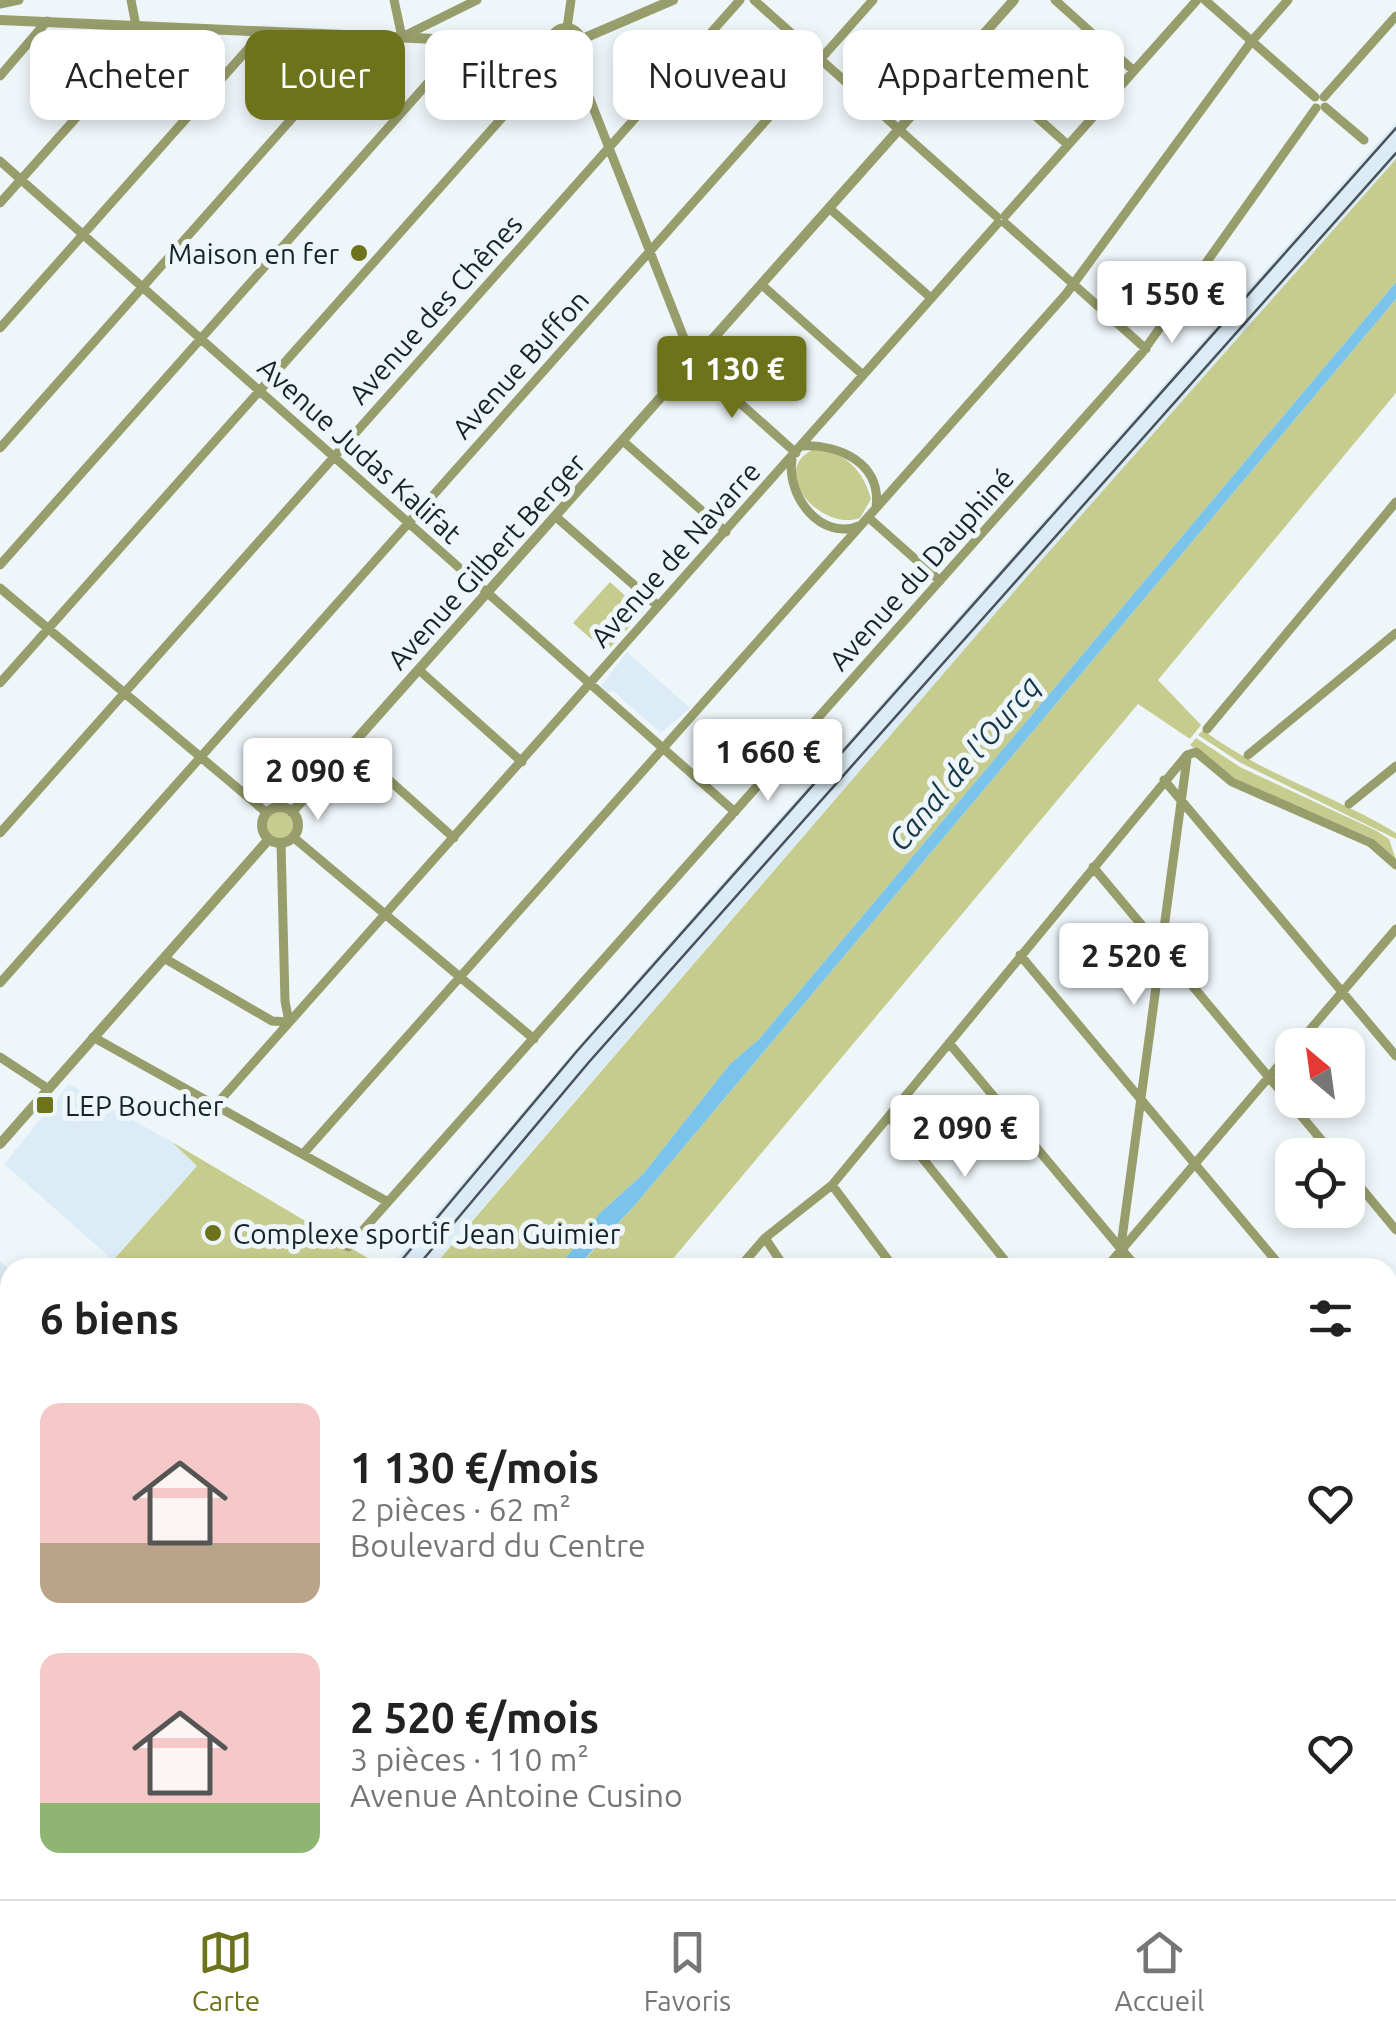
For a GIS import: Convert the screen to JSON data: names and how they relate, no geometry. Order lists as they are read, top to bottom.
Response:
{
  "streets": {
    "street": [
      "Avenue des Chênes",
      "Avenue Buffon",
      "Avenue Judas Kalifat",
      "Avenue de Navarre",
      "Avenue Gilbert Berger",
      "Avenue du Dauphiné"
    ]
  },
  "crossings": [
    ["Avenue des Chênes", "Avenue Judas Kalifat"],
    ["Avenue Buffon", "Avenue Judas Kalifat"],
    ["Avenue Judas Kalifat", "Avenue de Navarre"],
    ["Avenue Judas Kalifat", "Avenue Gilbert Berger"],
    ["Avenue Judas Kalifat", "Avenue du Dauphiné"]
  ],
  "water": ["Canal de l'Ourcq"],
  "places": {
    "other": ["Maison en fer", "Complexe sportif Jean Guimier"],
    "transit": ["LEP Boucher"]
  },
  "north": "top left",
  "page": {
    "chip": [
      "Acheter",
      "Louer",
      "Filtres",
      "Nouveau",
      "Appartement"
    ],
    "price": [
      "1 550 €",
      "1 130 €",
      "1 660 €",
      "2 090 €",
      "2 520 €",
      "2 090 €"
    ],
    "heading": "6 biens",
    "list": [
      {
        "name": "1 130 €/mois",
        "note": "2 pièces · 62 m² · Boulevard du Centre"
      },
      {
        "name": "2 520 €/mois",
        "note": "3 pièces · 110 m² · Avenue Antoine Cusino"
      }
    ],
    "tabs": ["Carte", "Favoris", "Accueil"]
  }
}
